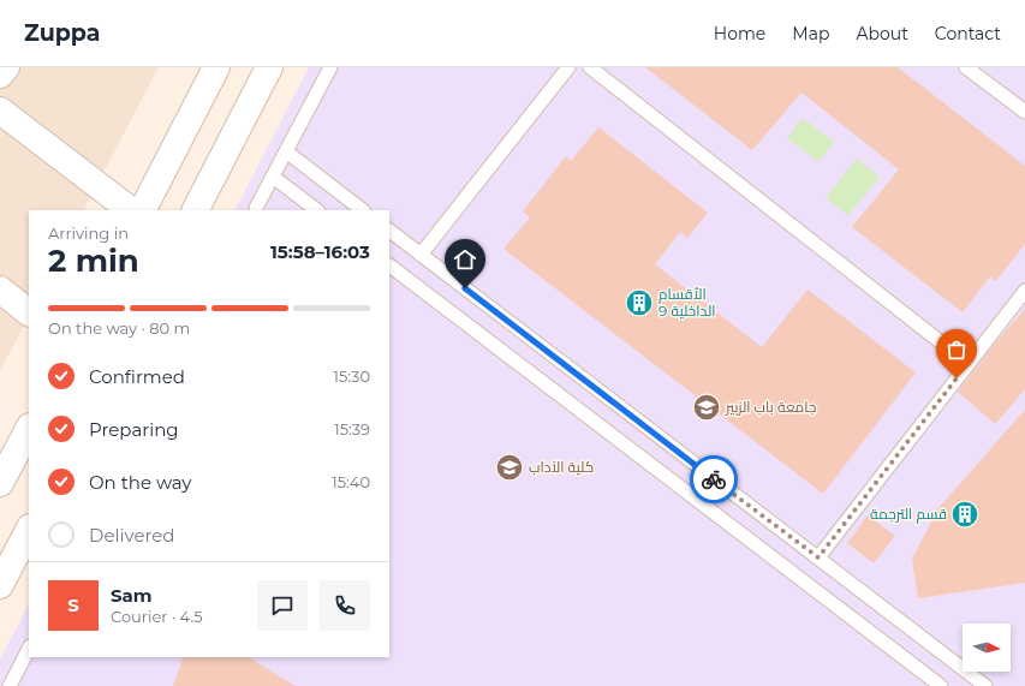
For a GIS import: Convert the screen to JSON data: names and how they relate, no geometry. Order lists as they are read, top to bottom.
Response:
{
  "places": {
    "building": ["الأقسام الداخلية 9", "قسم الترجمة"],
    "school or university": ["جامعة باب الزبير", "كلية الآداب"]
  },
  "north": "right",
  "page": {
    "header": "Zuppa",
    "nav": [
      "Home",
      "Map",
      "About",
      "Contact"
    ],
    "heading": ["2 min", "Arriving in", "15:58–16:03"],
    "panel": ["Sam", "Courier · 4.5"],
    "bar": "On the way · 80 m",
    "list": [
      ["Confirmed", "15:30"],
      ["Preparing", "15:39"],
      ["On the way", "15:40"],
      "Delivered"
    ],
    "round": "S"
  }
}
